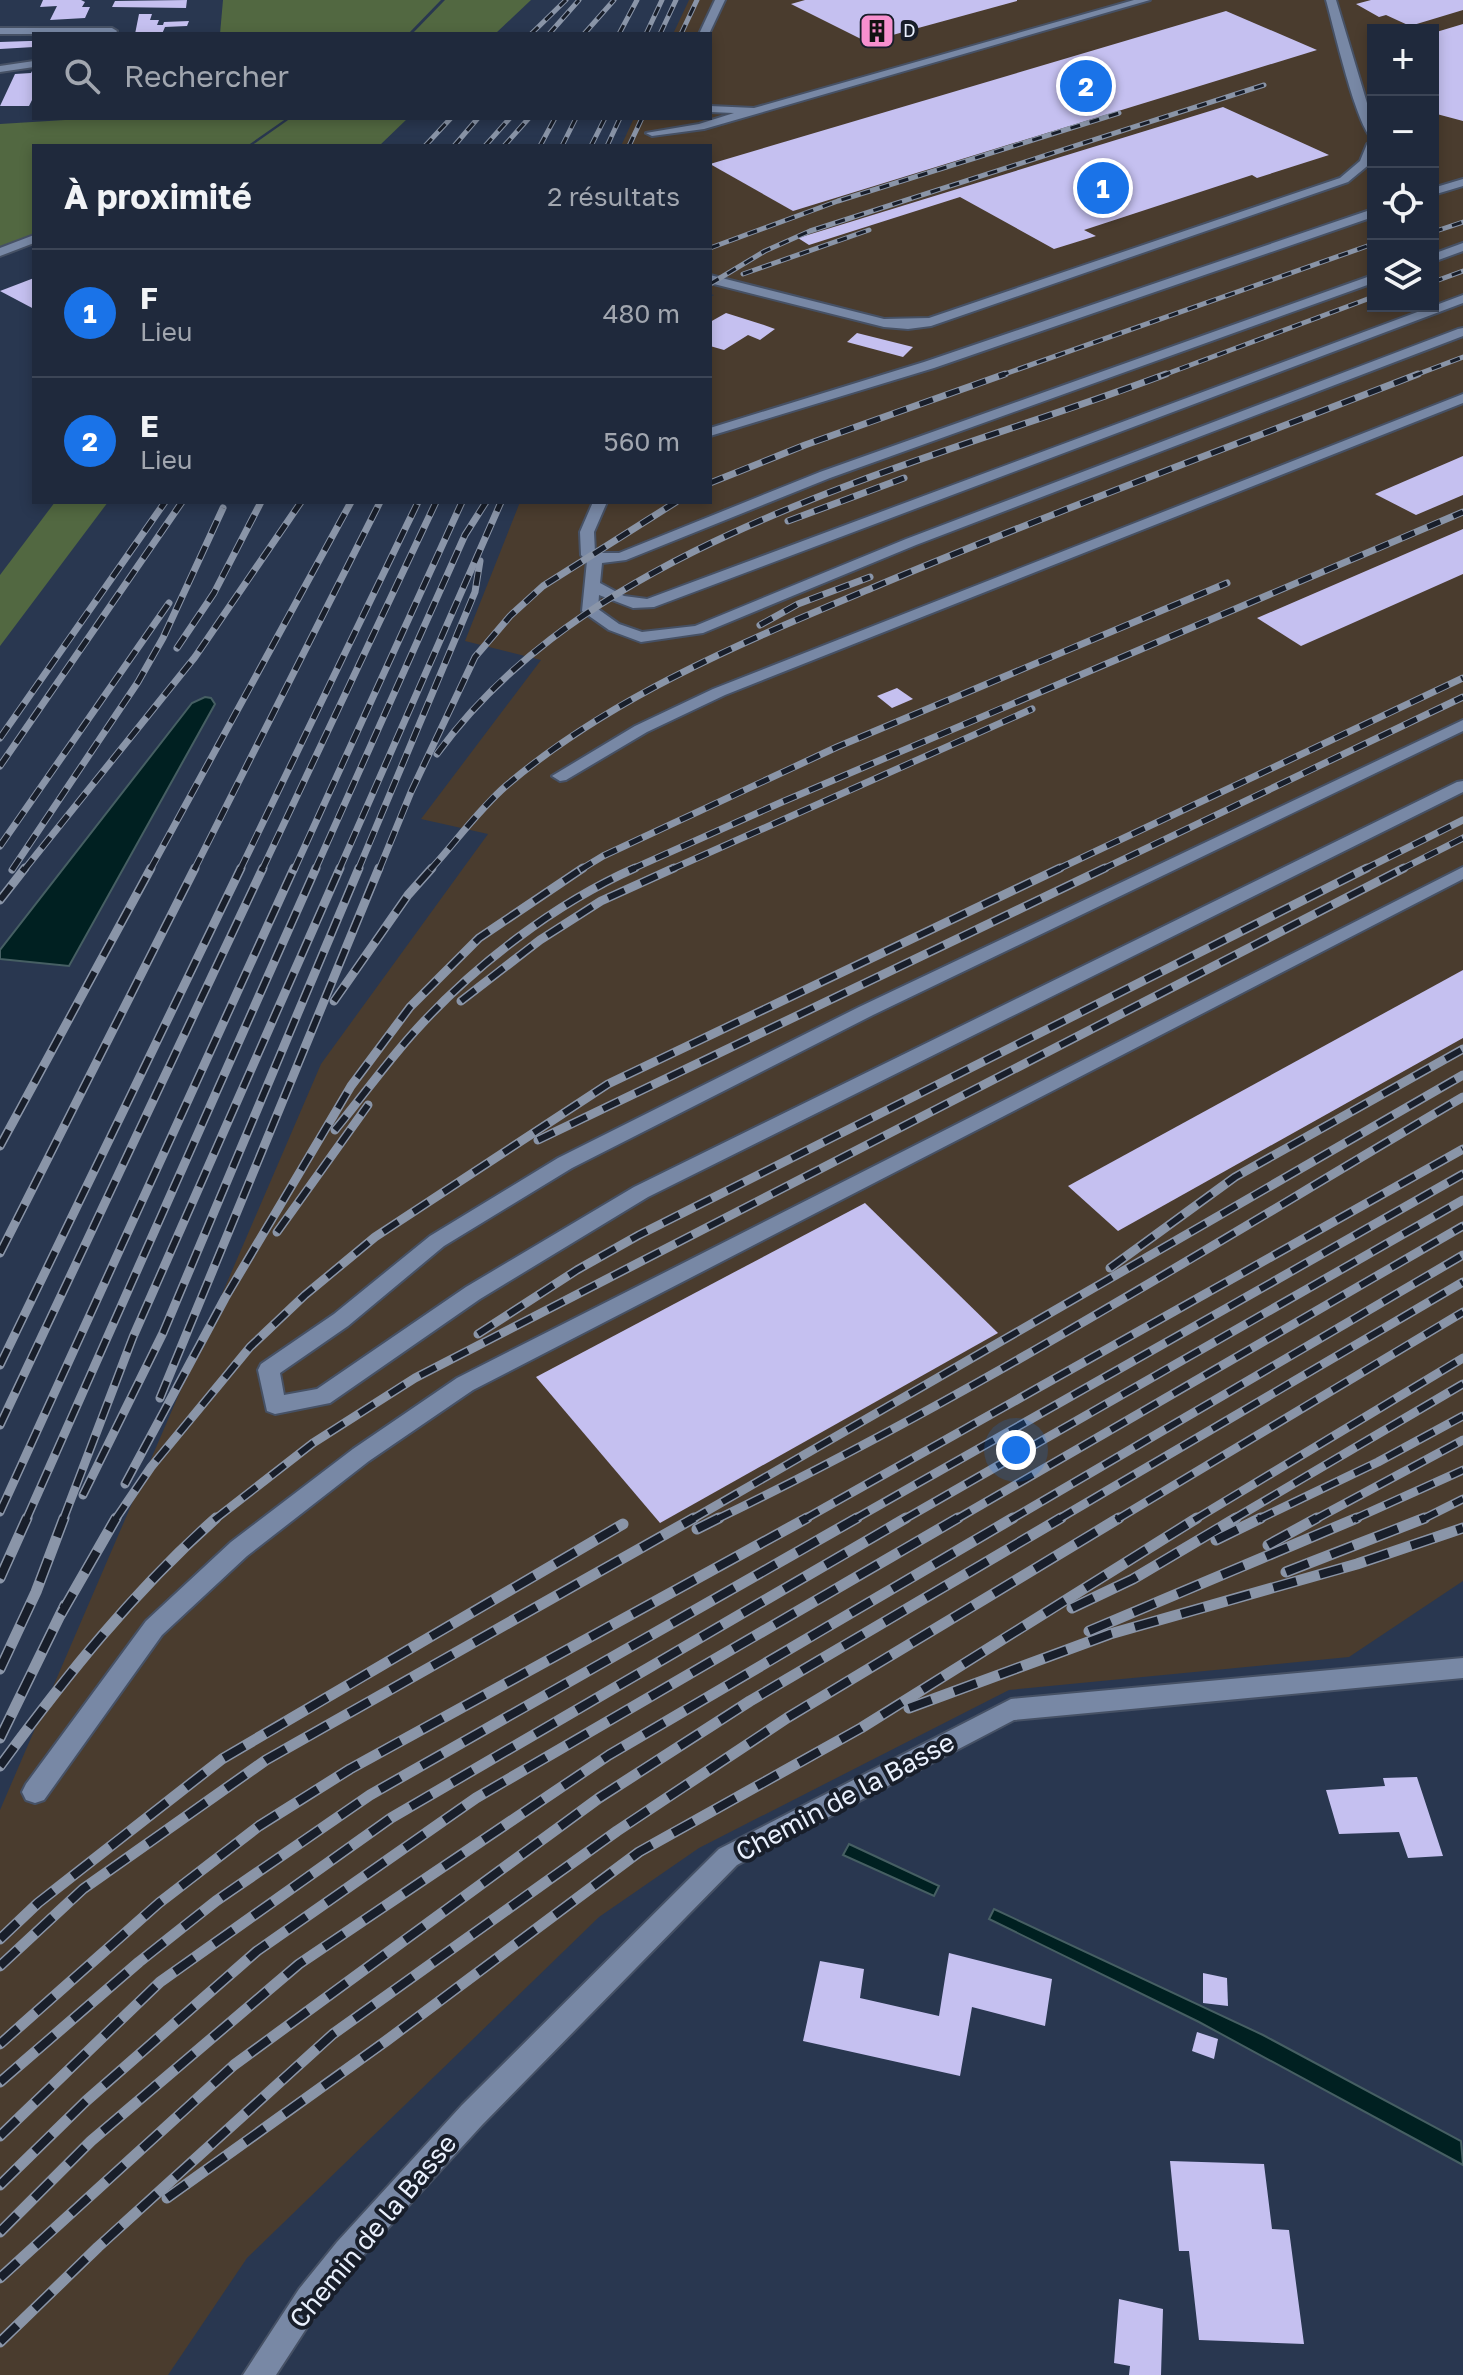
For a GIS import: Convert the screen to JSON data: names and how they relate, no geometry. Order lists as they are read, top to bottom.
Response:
{
  "streets": {
    "street": ["Chemin de la Basse"]
  },
  "places": {
    "building": ["D"]
  },
  "page": {
    "map_buttons": ["+", "−"],
    "search": "Rechercher",
    "pins": ["2", "1"],
    "heading": ["À proximité", "2 résultats"],
    "list": [
      {
        "mark": "1",
        "name": "F",
        "note": "Lieu",
        "value": "480 m"
      },
      {
        "mark": "2",
        "name": "E",
        "note": "Lieu",
        "value": "560 m"
      }
    ]
  }
}
